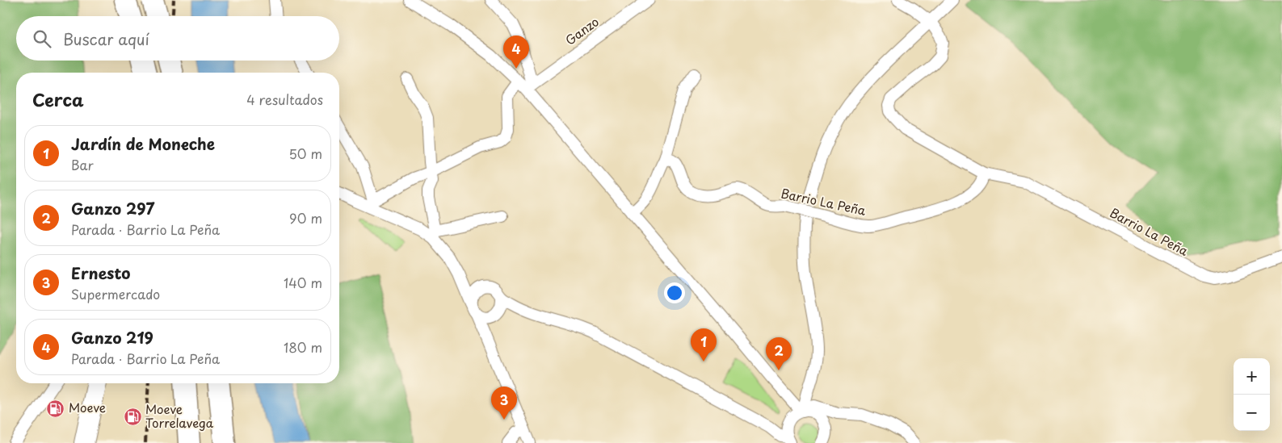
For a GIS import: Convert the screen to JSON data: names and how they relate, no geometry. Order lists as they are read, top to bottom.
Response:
{
  "streets": {
    "street": ["Ganzo", "Barrio La Peña"]
  },
  "places": {
    "fuel station": ["Moeve", "Moeve Torrelavega"]
  },
  "page": {
    "search": "Buscar aquí",
    "pins": [
      "4",
      "1",
      "2",
      "3"
    ],
    "heading": ["Cerca", "4 resultados"],
    "list": [
      {
        "mark": "1",
        "name": "Jardín de Moneche",
        "note": "Bar",
        "value": "50 m"
      },
      {
        "mark": "2",
        "name": "Ganzo 297",
        "note": "Parada · Barrio La Peña",
        "value": "90 m"
      },
      {
        "mark": "3",
        "name": "Ernesto",
        "note": "Supermercado",
        "value": "140 m"
      },
      {
        "mark": "4",
        "name": "Ganzo 219",
        "note": "Parada · Barrio La Peña",
        "value": "180 m"
      }
    ],
    "map_buttons": ["+", "−"]
  }
}
